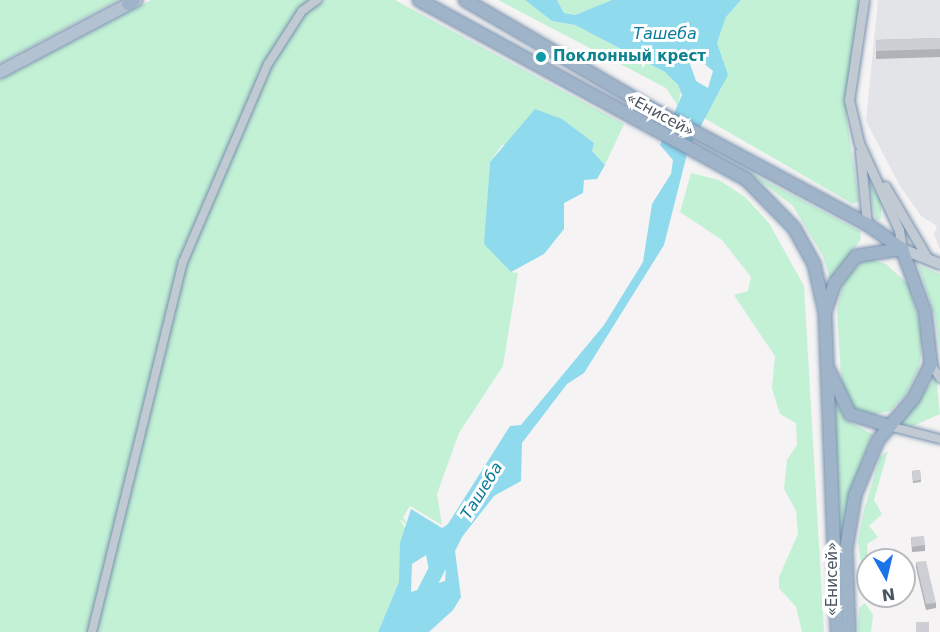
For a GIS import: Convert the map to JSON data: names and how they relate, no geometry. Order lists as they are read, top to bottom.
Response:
{
  "streets": {
    "highway": ["«Енисей»"]
  },
  "water": ["Ташеба"],
  "places": ["Поклонный крест"],
  "north": "bottom"
}
